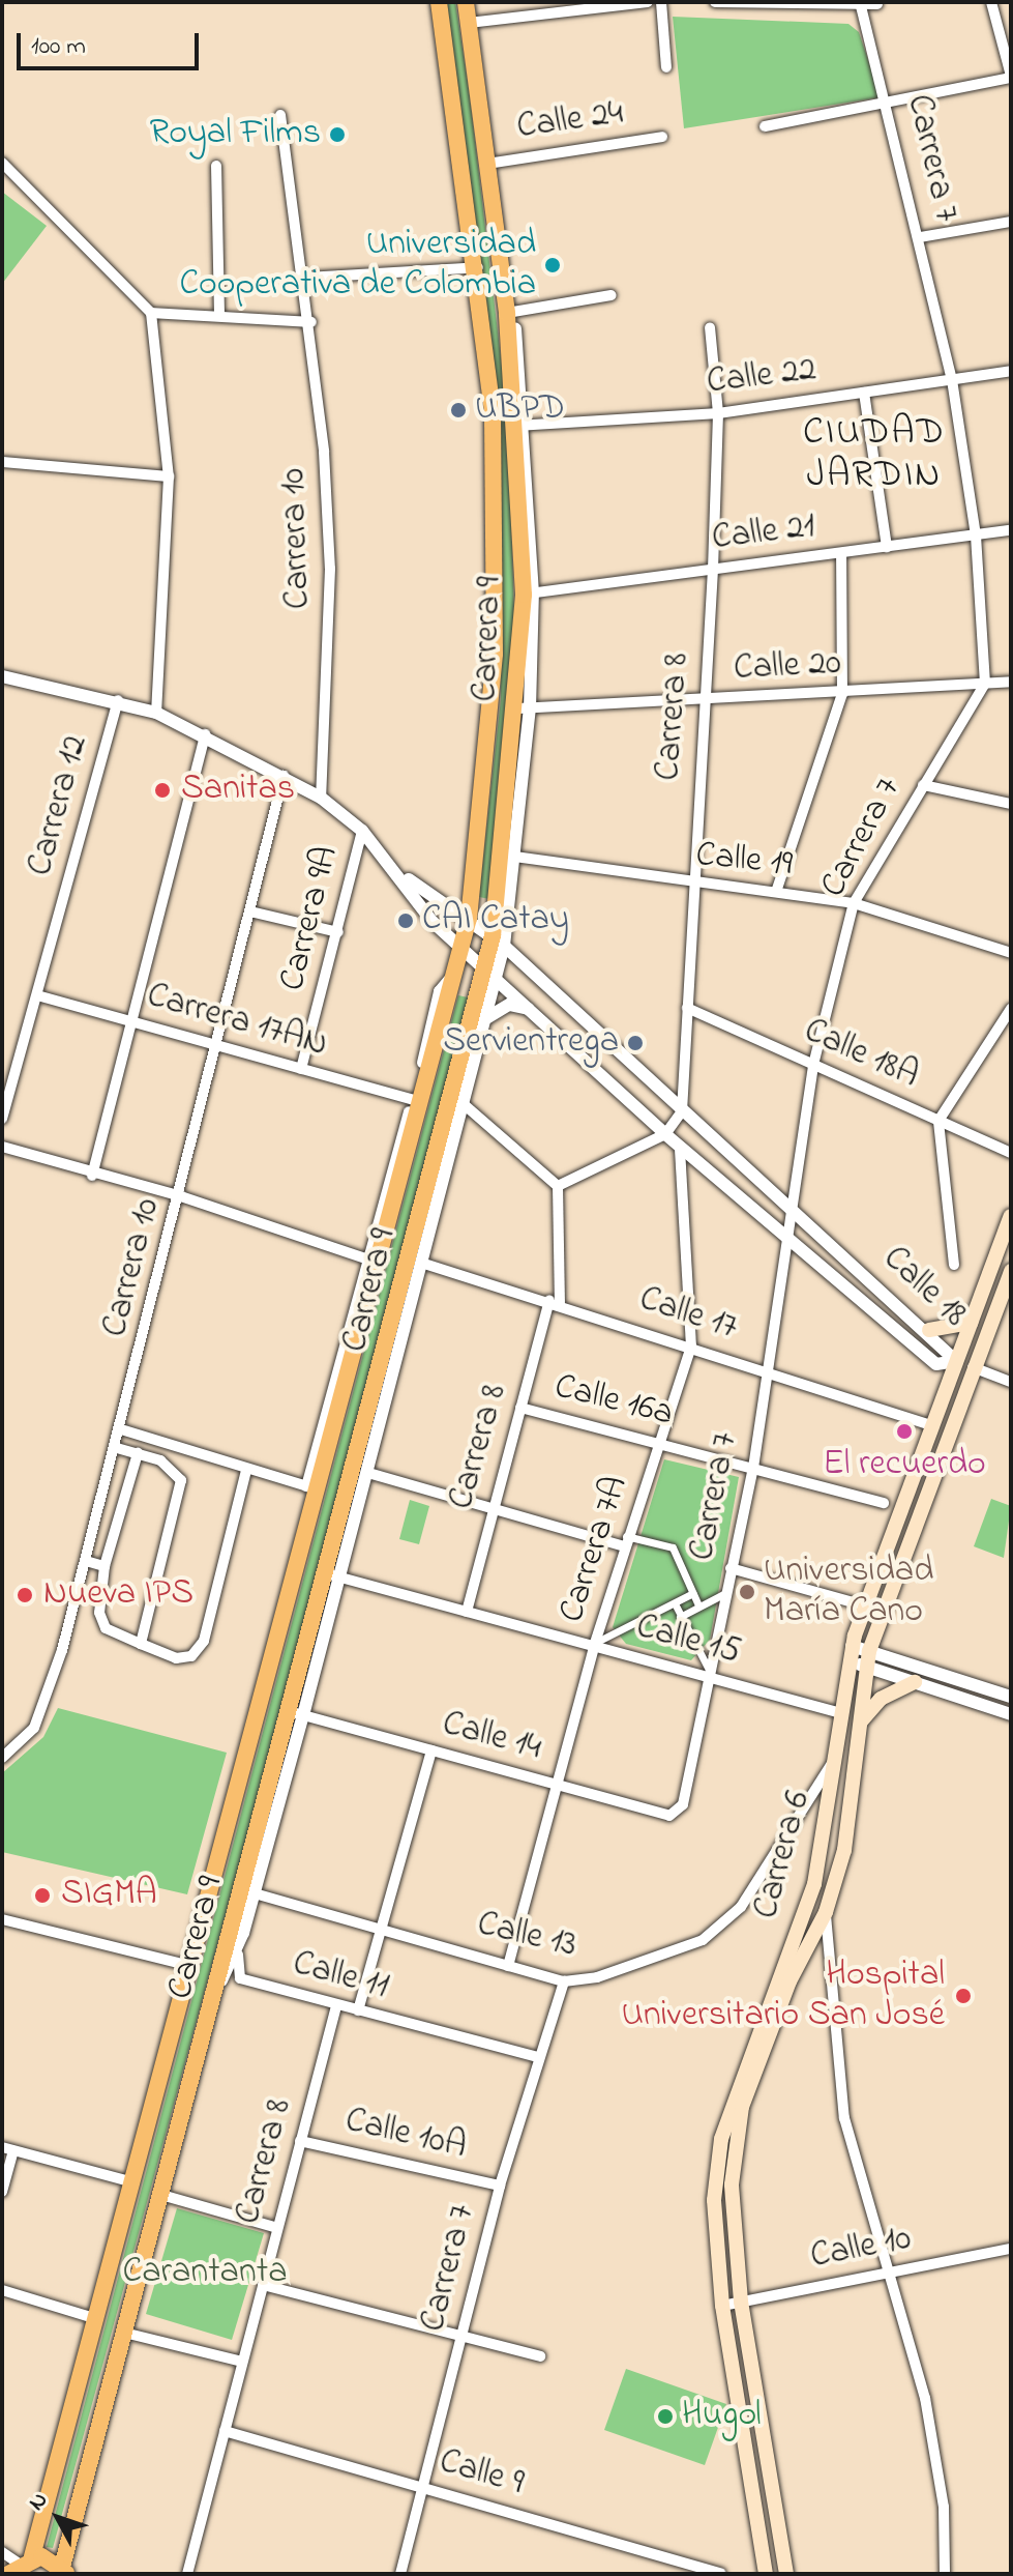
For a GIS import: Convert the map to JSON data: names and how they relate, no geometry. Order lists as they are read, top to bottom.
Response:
{
  "streets": {
    "main road": ["Carrera 9", "Carrera 6"],
    "street": [
      "Calle 24",
      "Carrera 7",
      "Calle 22",
      "Calle 21",
      "Carrera 10",
      "Calle 20",
      "Carrera 8",
      "Carrera 12",
      "Calle 19",
      "Carrera 9A",
      "Carrera 17AN",
      "Calle 18A",
      "Calle 18",
      "Calle 17",
      "Calle 16a",
      "Carrera 7A",
      "Calle 15",
      "Calle 14",
      "Calle 13",
      "Calle 11",
      "Calle 10A",
      "Calle 10",
      "Calle 9"
    ]
  },
  "crossings": [
    ["Calle 24", "Carrera 9"],
    ["Carrera 7", "Calle 22"],
    ["Carrera 7", "Calle 21"],
    ["Carrera 7", "Calle 20"],
    ["Carrera 7", "Calle 19"],
    ["Carrera 7", "Calle 18A"],
    ["Carrera 7", "Calle 18"],
    ["Carrera 7", "Calle 17"],
    ["Carrera 7", "Calle 16a"],
    ["Carrera 7", "Calle 15"],
    ["Carrera 7", "Calle 14"],
    ["Carrera 7", "Calle 13"],
    ["Carrera 7", "Calle 11"],
    ["Carrera 7", "Calle 10A"],
    ["Carrera 7", "Calle 9"],
    ["Calle 22", "Carrera 9"],
    ["Calle 22", "Carrera 8"],
    ["Calle 21", "Carrera 9"],
    ["Calle 21", "Carrera 8"],
    ["Carrera 10", "Carrera 17AN"],
    ["Carrera 9", "Calle 20"],
    ["Carrera 9", "Carrera 17AN"],
    ["Carrera 9", "Calle 18"],
    ["Carrera 9", "Calle 15"],
    ["Carrera 9", "Calle 14"],
    ["Calle 20", "Carrera 8"],
    ["Carrera 8", "Calle 19"],
    ["Carrera 8", "Calle 18A"],
    ["Carrera 8", "Calle 18"],
    ["Carrera 8", "Calle 17"],
    ["Carrera 8", "Calle 16a"],
    ["Carrera 8", "Calle 15"],
    ["Carrera 8", "Calle 11"],
    ["Carrera 8", "Calle 10A"],
    ["Carrera 8", "Calle 9"],
    ["Carrera 12", "Carrera 17AN"],
    ["Carrera 9A", "Carrera 17AN"],
    ["Calle 18", "Carrera 7A"],
    ["Calle 18", "Carrera 6"],
    ["Calle 17", "Carrera 7A"],
    ["Calle 17", "Carrera 6"],
    ["Calle 16a", "Carrera 7A"],
    ["Carrera 7A", "Calle 15"],
    ["Carrera 7A", "Calle 14"],
    ["Carrera 7A", "Calle 13"],
    ["Calle 15", "Carrera 6"],
    ["Carrera 6", "Calle 13"],
    ["Carrera 6", "Calle 10"]
  ],
  "districts": ["CIUDAD JARDIN"],
  "parks": ["Carantanta"],
  "places": [
    "Royal Films",
    "Universidad Cooperativa de Colombia",
    "UBPD",
    "Sanitas",
    "CAI Catay",
    "Servientrega",
    "El recuerdo",
    "Universidad María Cano",
    "Nueva IPS",
    "SIGMA",
    "Hospital Universitario San José",
    "Hugol"
  ],
  "scale_bar": "100 m",
  "north": "top left"
}
